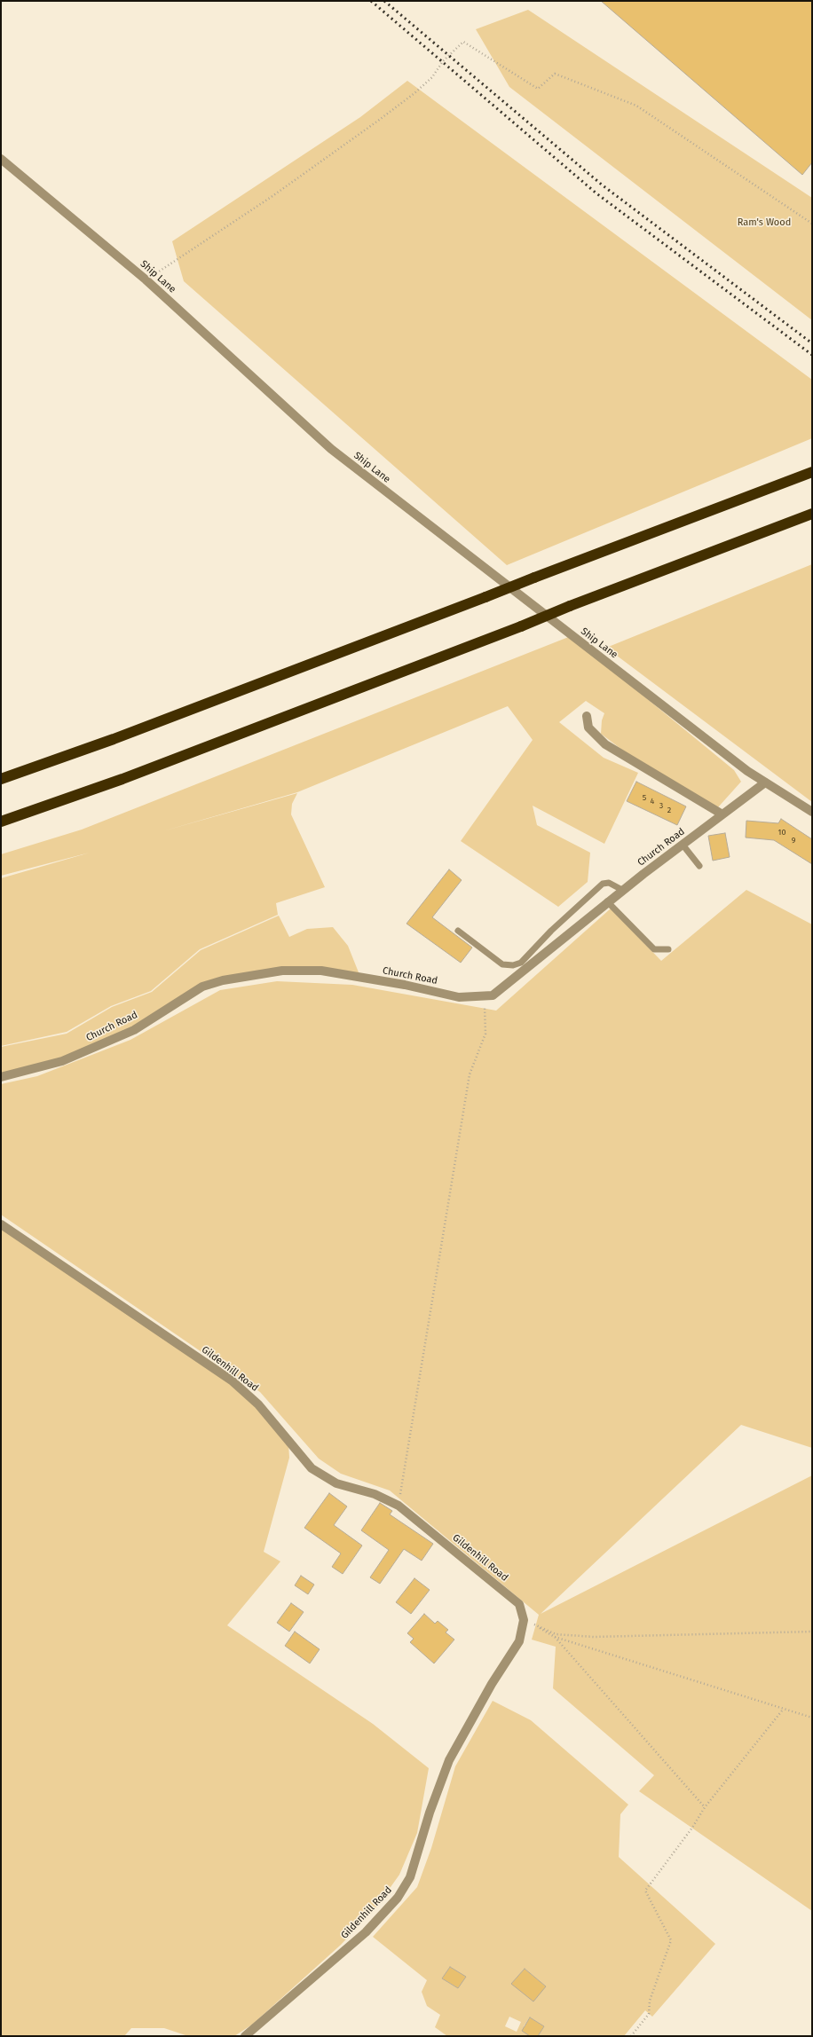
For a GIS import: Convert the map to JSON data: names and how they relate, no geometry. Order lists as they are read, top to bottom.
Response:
{
  "streets": {
    "street": ["Ship Lane", "Church Road", "Gildenhill Road"]
  },
  "crossings": [
    ["Ship Lane", "Church Road"]
  ],
  "parks": ["Ram's Wood"],
  "house_numbers": [
    "5",
    "4",
    "3",
    "2",
    "10",
    "9"
  ]
}
